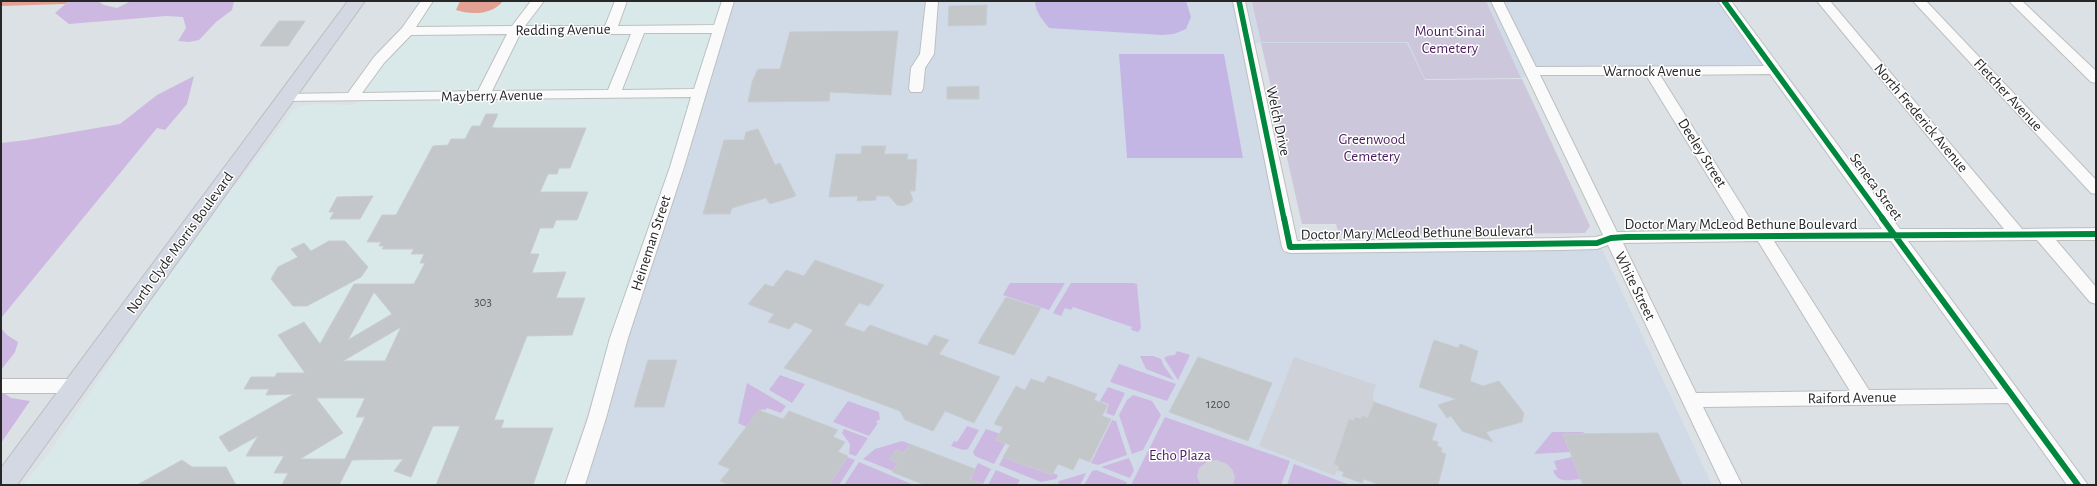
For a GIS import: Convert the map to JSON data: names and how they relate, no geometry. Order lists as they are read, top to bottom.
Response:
{
  "streets": {
    "main road": ["North Clyde Morris Boulevard"],
    "street": [
      "Redding Avenue",
      "Warnock Avenue",
      "Fletcher Avenue",
      "Mayberry Avenue",
      "North Frederick Avenue",
      "Welch Drive",
      "Deeley Street",
      "Seneca Street",
      "Doctor Mary McLeod Bethune Boulevard",
      "Heineman Street",
      "White Street",
      "Raiford Avenue"
    ]
  },
  "crossings": [
    ["Redding Avenue", "Heineman Street"],
    ["Warnock Avenue", "Deeley Street"],
    ["Warnock Avenue", "Seneca Street"],
    ["Warnock Avenue", "White Street"],
    ["Mayberry Avenue", "North Clyde Morris Boulevard"],
    ["Mayberry Avenue", "Heineman Street"],
    ["North Frederick Avenue", "Doctor Mary McLeod Bethune Boulevard"],
    ["Welch Drive", "Doctor Mary McLeod Bethune Boulevard"],
    ["Deeley Street", "Doctor Mary McLeod Bethune Boulevard"],
    ["Deeley Street", "Raiford Avenue"],
    ["Seneca Street", "Doctor Mary McLeod Bethune Boulevard"],
    ["Seneca Street", "Raiford Avenue"],
    ["Doctor Mary McLeod Bethune Boulevard", "White Street"],
    ["White Street", "Raiford Avenue"]
  ],
  "parks": ["Mount Sinai Cemetery", "Greenwood Cemetery", "Echo Plaza"],
  "house_numbers": ["303", "1200"]
}
